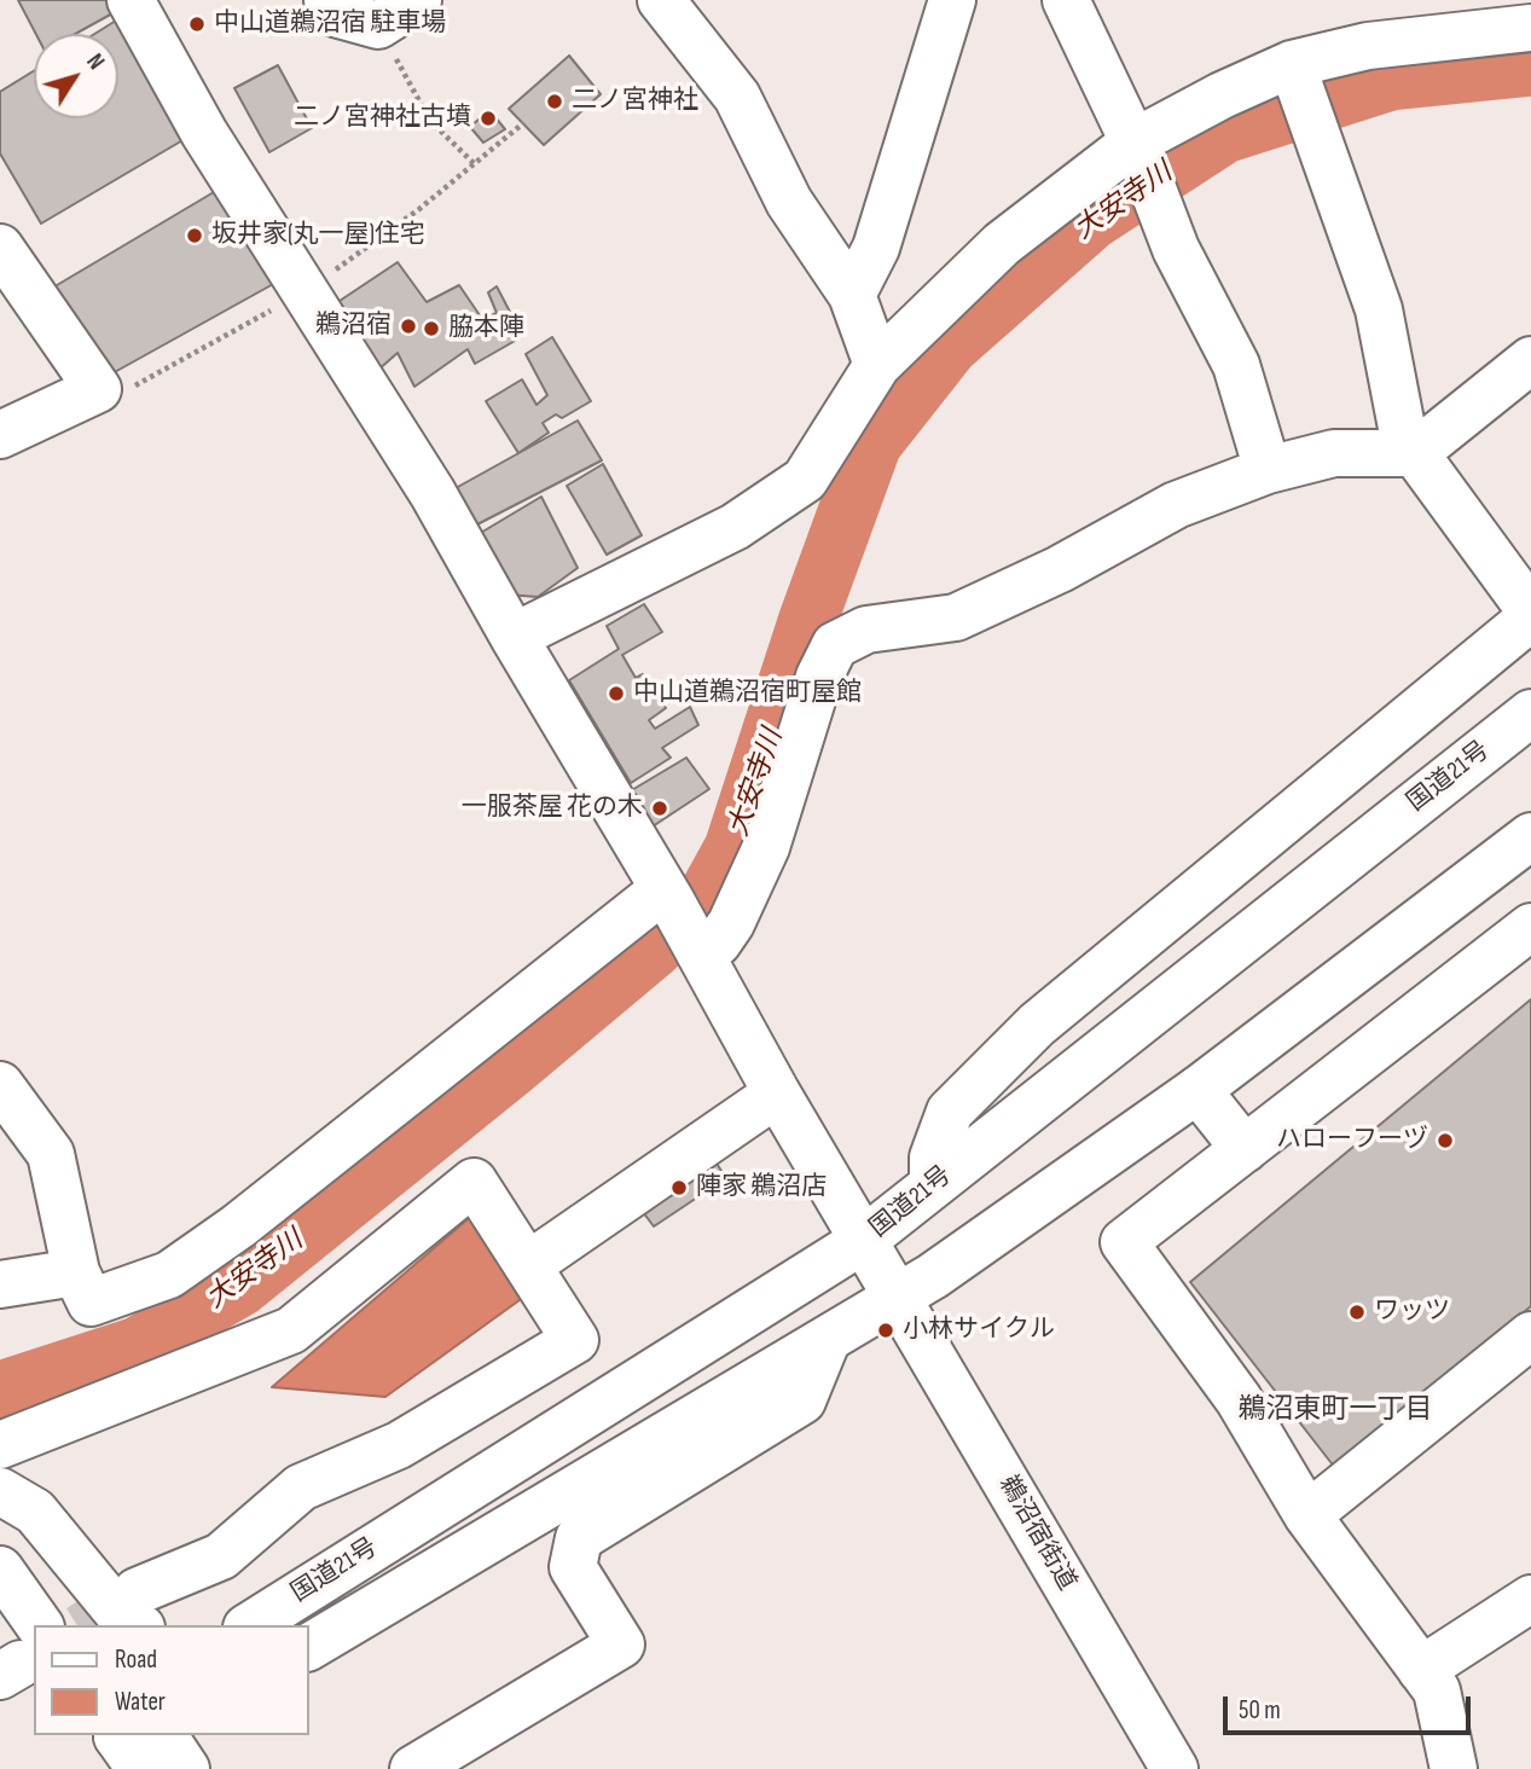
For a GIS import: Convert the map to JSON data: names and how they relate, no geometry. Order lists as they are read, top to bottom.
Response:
{
  "streets": {
    "main road": ["国道21号", "鵜沼宿街道"]
  },
  "crossings": [
    ["国道21号", "鵜沼宿街道"]
  ],
  "districts": ["鵜沼東町一丁目"],
  "water": ["大安寺川"],
  "places": [
    "中山道鵜沼宿 駐車場",
    "二ノ宮神社",
    "二ノ宮神社古墳",
    "坂井家(丸一屋)住宅",
    "鵜沼宿",
    "脇本陣",
    "中山道鵜沼宿町屋館",
    "一服茶屋 花の木",
    "ハローフーヅ",
    "陣家 鵜沼店",
    "ワッツ",
    "小林サイクル"
  ],
  "legend": ["Road", "Water"],
  "scale_bar": "50 m",
  "north": "top right"
}
